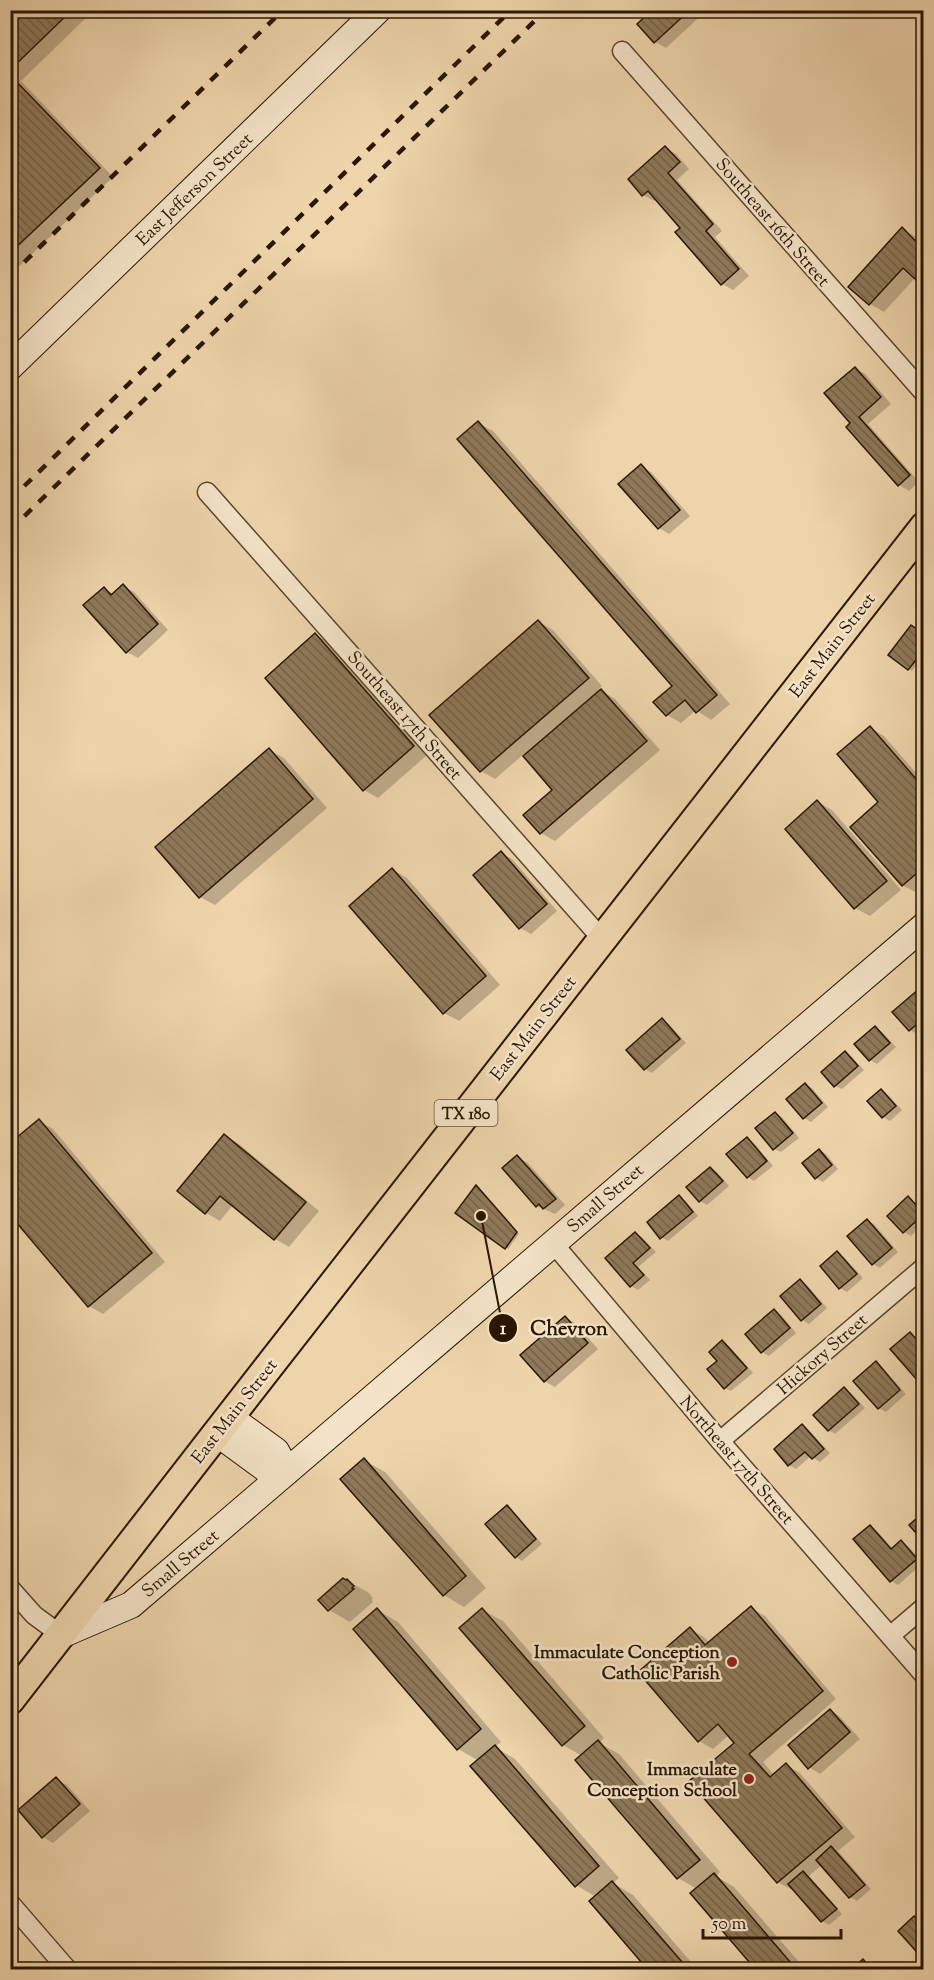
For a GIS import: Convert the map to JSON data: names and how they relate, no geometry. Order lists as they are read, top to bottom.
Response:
{
  "streets": {
    "main road": ["East Main Street", "TX 180"],
    "street": [
      "East Jefferson Street",
      "Southeast 16th Street",
      "Southeast 17th Street",
      "Small Street",
      "Hickory Street",
      "Northeast 17th Street"
    ]
  },
  "crossings": [
    ["East Main Street", "Southeast 17th Street"],
    ["East Main Street", "Small Street"],
    ["Small Street", "Northeast 17th Street"],
    ["Hickory Street", "Northeast 17th Street"]
  ],
  "places": ["Chevron", "Immaculate Conception Catholic Parish", "Immaculate Conception School"],
  "scale_bar": "50 m"
}
